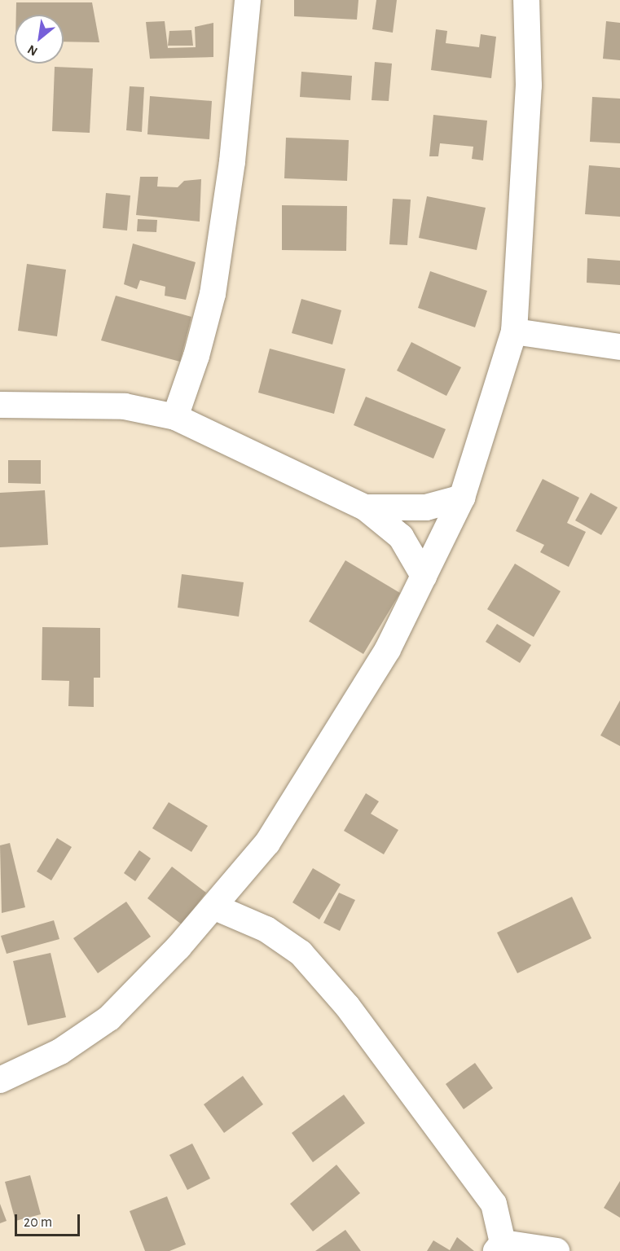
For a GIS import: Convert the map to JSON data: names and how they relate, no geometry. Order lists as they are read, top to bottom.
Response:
{
  "scale_bar": "20 m",
  "north": "bottom left"
}
